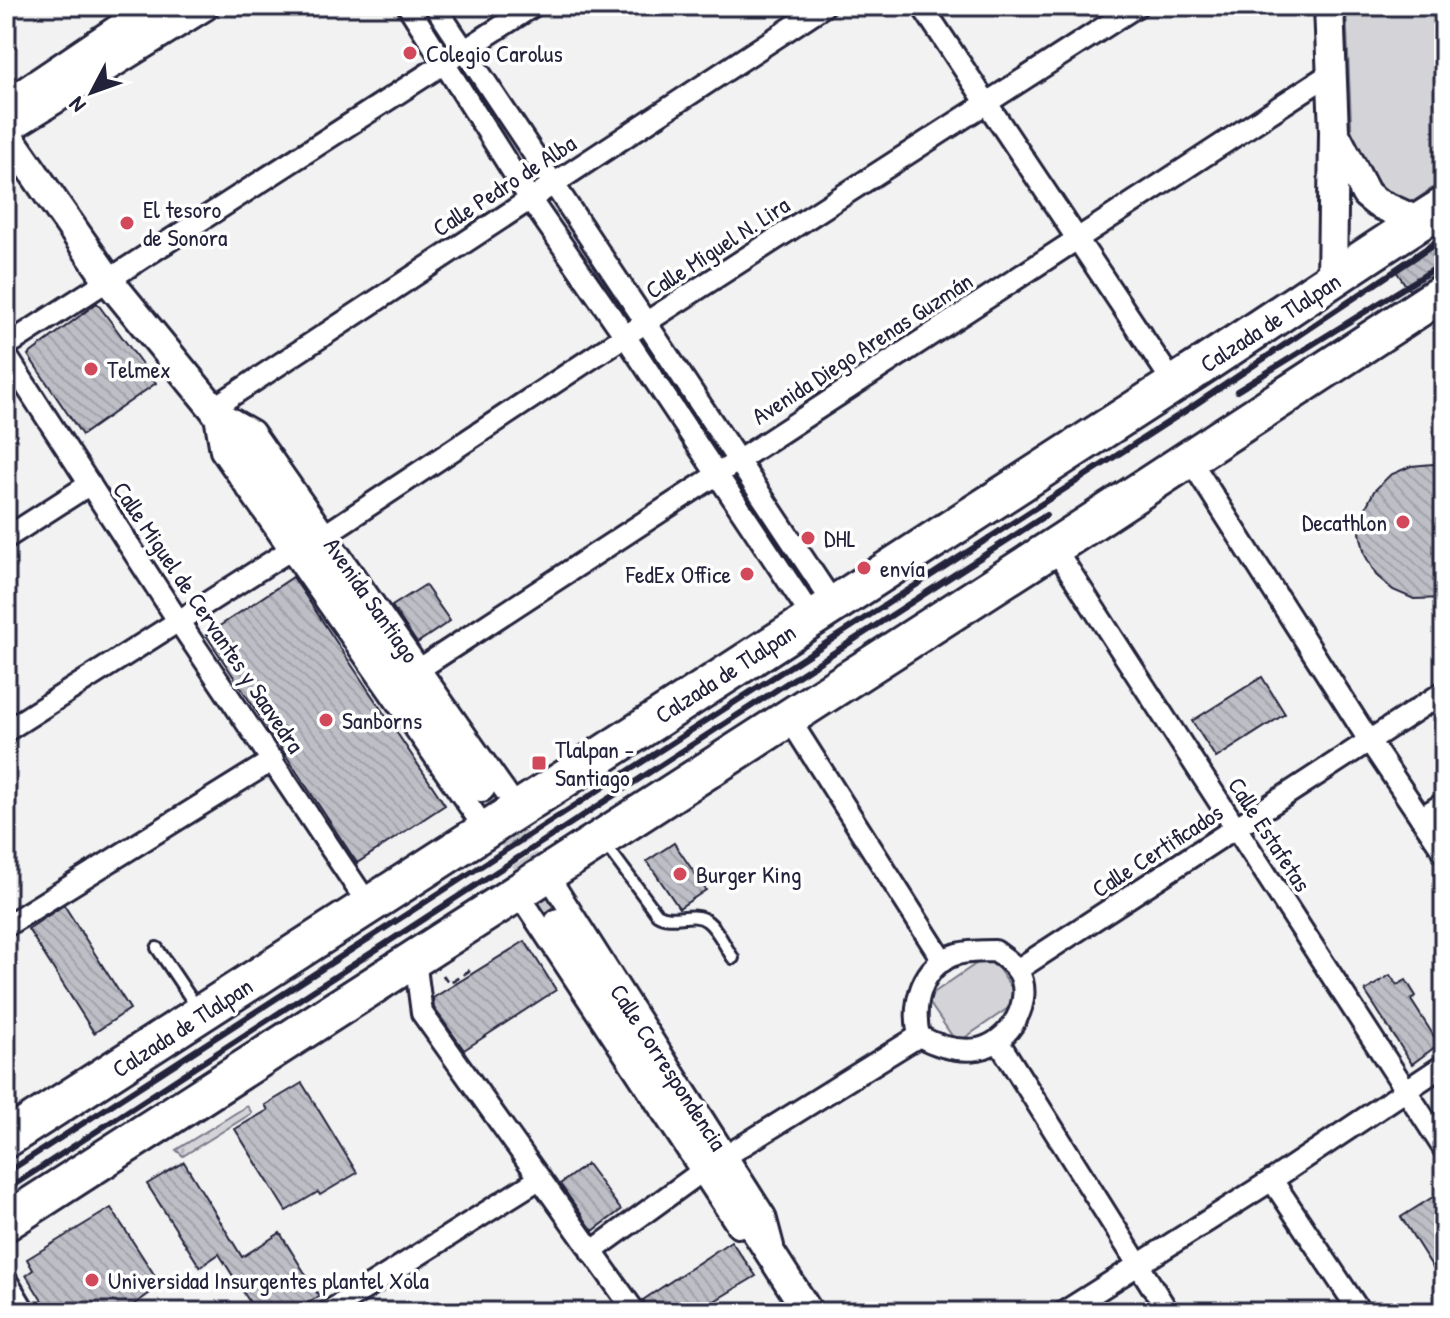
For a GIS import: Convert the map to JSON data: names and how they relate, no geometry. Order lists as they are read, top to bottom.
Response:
{
  "streets": {
    "highway": ["Calzada de Tlalpan"],
    "street": [
      "Calle Pedro de Alba",
      "Calle Miguel N. Lira",
      "Avenida Diego Arenas Guzmán",
      "Avenida Santiago",
      "Calle Miguel de Cervantes y Saavedra",
      "Calle Estafetas",
      "Calle Certificados",
      "Calle Correspondencia"
    ]
  },
  "crossings": [
    ["Calle Pedro de Alba", "Avenida Santiago"],
    ["Calle Miguel N. Lira", "Avenida Santiago"],
    ["Calzada de Tlalpan", "Avenida Santiago"],
    ["Calzada de Tlalpan", "Calle Miguel de Cervantes y Saavedra"],
    ["Avenida Diego Arenas Guzmán", "Avenida Santiago"],
    ["Calle Estafetas", "Calle Certificados"]
  ],
  "places": {
    "other": [
      "Colegio Carolus",
      "El tesoro de Sonora",
      "Telmex",
      "Decathlon",
      "DHL",
      "envía",
      "FedEx Office",
      "Sanborns",
      "Burger King",
      "Universidad Insurgentes plantel Xola"
    ],
    "transit": ["Tlalpan - Santiago"]
  },
  "north": "bottom left"
}
